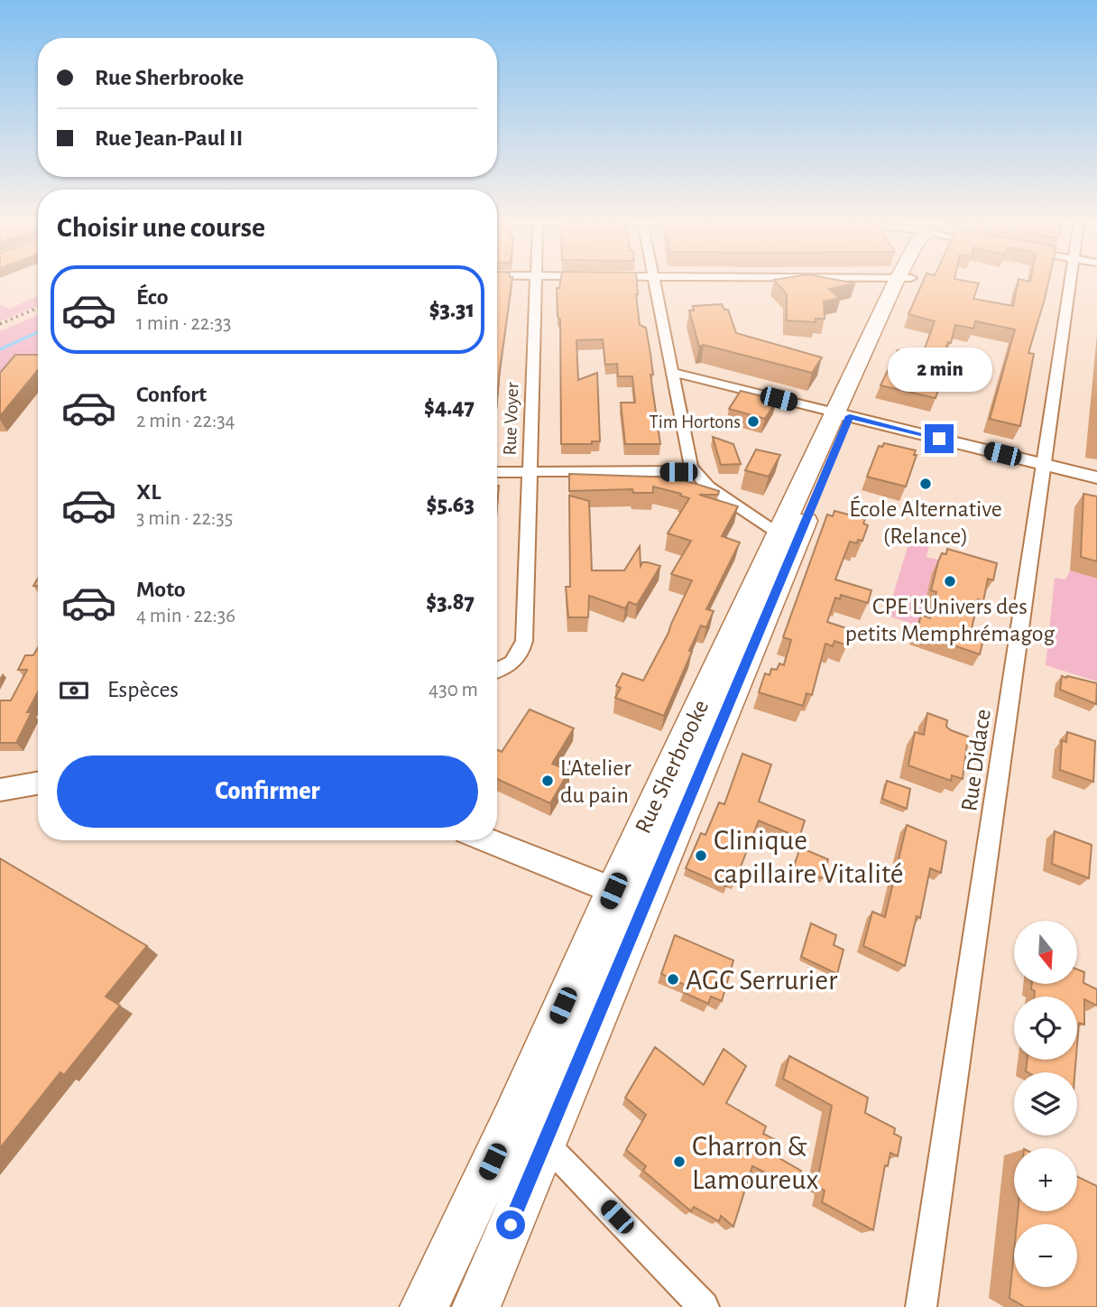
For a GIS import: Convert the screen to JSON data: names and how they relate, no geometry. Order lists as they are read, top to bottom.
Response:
{
  "streets": {
    "main road": ["Rue Sherbrooke"],
    "street": ["Rue Voyer", "Rue Didace"]
  },
  "places": [
    "Tim Hortons",
    "École Alternative (Relance)",
    "CPE L’Univers des petits Memphrémagog",
    "L'Atelier du pain",
    "Clinique capillaire Vitalité",
    "AGC Serrurier",
    "Charron & Lamoureux"
  ],
  "north": "bottom",
  "page": {
    "banner": ["Rue Sherbrooke", "Rue Jean-Paul II"],
    "heading": "Choisir une course",
    "list": [
      {
        "name": "Éco",
        "note": "1 min · 22:33",
        "value": "$3.31"
      },
      {
        "name": "Confort",
        "note": "2 min · 22:34",
        "value": "$4.47"
      },
      {
        "name": "XL",
        "note": "3 min · 22:35",
        "value": "$5.63"
      },
      {
        "name": "Moto",
        "note": "4 min · 22:36",
        "value": "$3.87"
      }
    ],
    "bubble": "2 min",
    "pay": ["Espèces", "430 m"],
    "buttons": "Confirmer",
    "map_buttons": ["+", "−"]
  }
}
